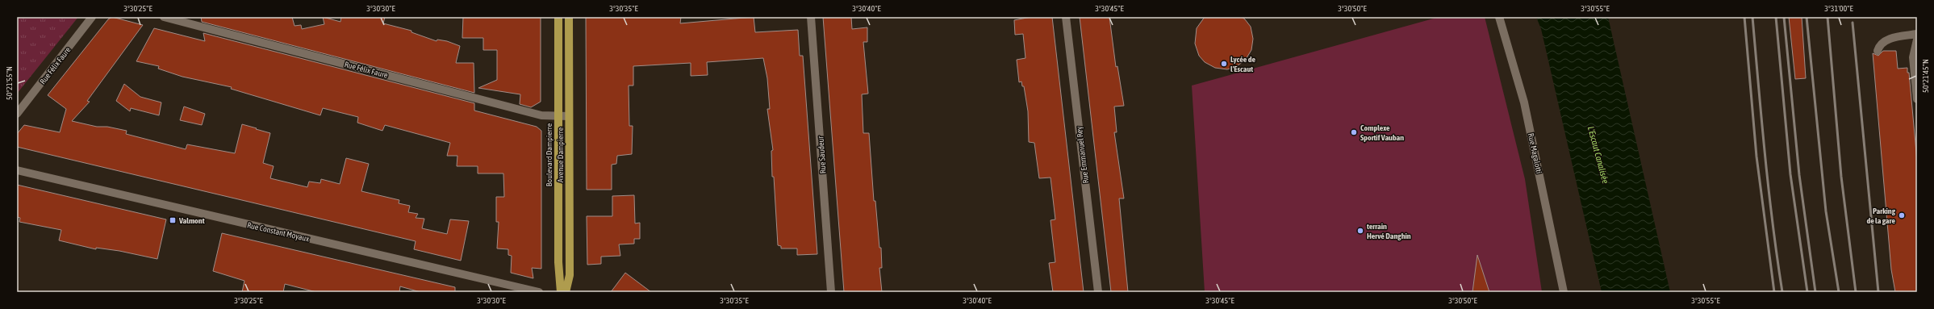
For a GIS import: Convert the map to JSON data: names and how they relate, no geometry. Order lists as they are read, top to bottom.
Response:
{
  "streets": {
    "main road": ["Boulevard Dampierre", "Avenue Dampierre"],
    "street": [
      "Rue Félix Faure",
      "Rue Magalotti",
      "Rue Saudeur",
      "Rue Emmanuel Rey",
      "Rue Constant Moyaux"
    ]
  },
  "crossings": [
    ["Rue Félix Faure", "Boulevard Dampierre"],
    ["Rue Félix Faure", "Avenue Dampierre"]
  ],
  "water": ["L'Escaut Canalisée"],
  "places": {
    "other": [
      "Lycée de l'Escaut",
      "Complexe Sportif Vauban",
      "Parking de la gare",
      "terrain Hervé Danghin"
    ],
    "transit": ["Valmont"]
  },
  "coordinates": [
    "3°30'25\"E",
    "3°30'30\"E",
    "3°30'35\"E",
    "3°30'40\"E",
    "3°30'45\"E",
    "3°30'50\"E",
    "3°30'55\"E",
    "3°31'00\"E",
    "50°21'45\"N",
    "50°21'55\"N"
  ]
}
